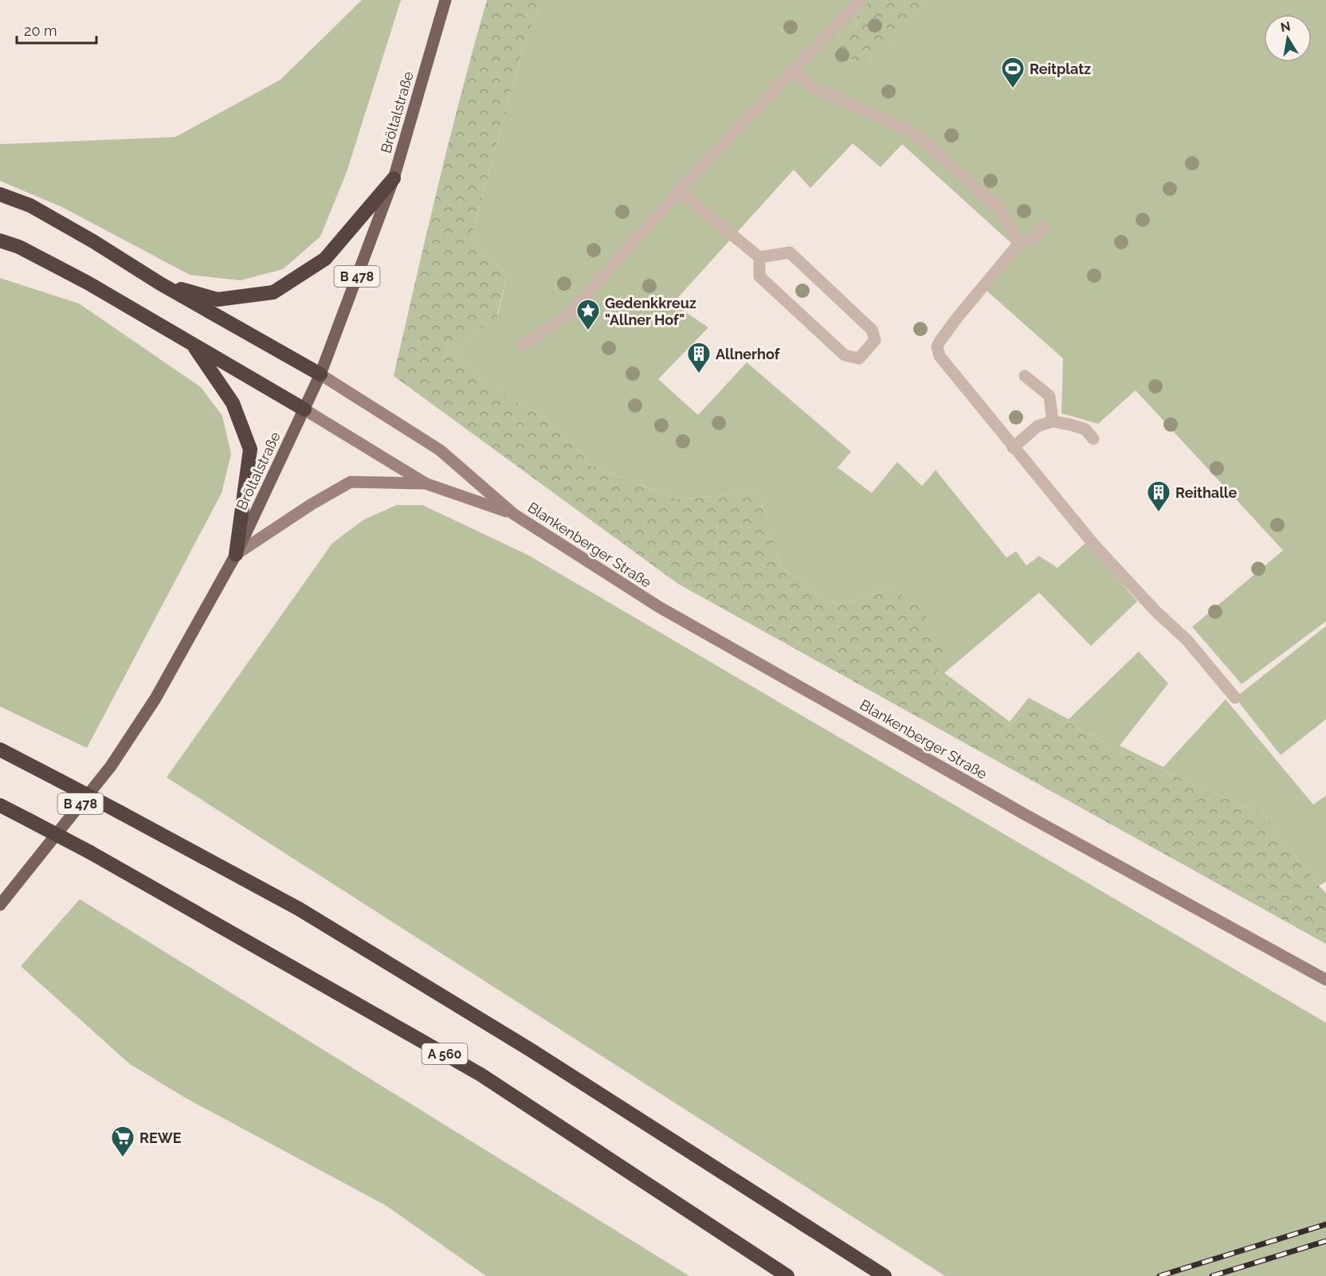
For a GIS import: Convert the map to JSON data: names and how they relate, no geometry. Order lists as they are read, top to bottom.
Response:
{
  "streets": {
    "highway": ["A 560"],
    "main road": ["Bröltalstraße", "B 478"],
    "street": ["Blankenberger Straße"]
  },
  "crossings": [
    ["Bröltalstraße", "Blankenberger Straße"]
  ],
  "places": {
    "sports": ["Reitplatz"],
    "place": ["Gedenkkreuz \"Allner Hof\""],
    "building": ["Allnerhof", "Reithalle"],
    "supermarket": ["REWE"]
  },
  "scale_bar": "20 m",
  "north": "top"
}
